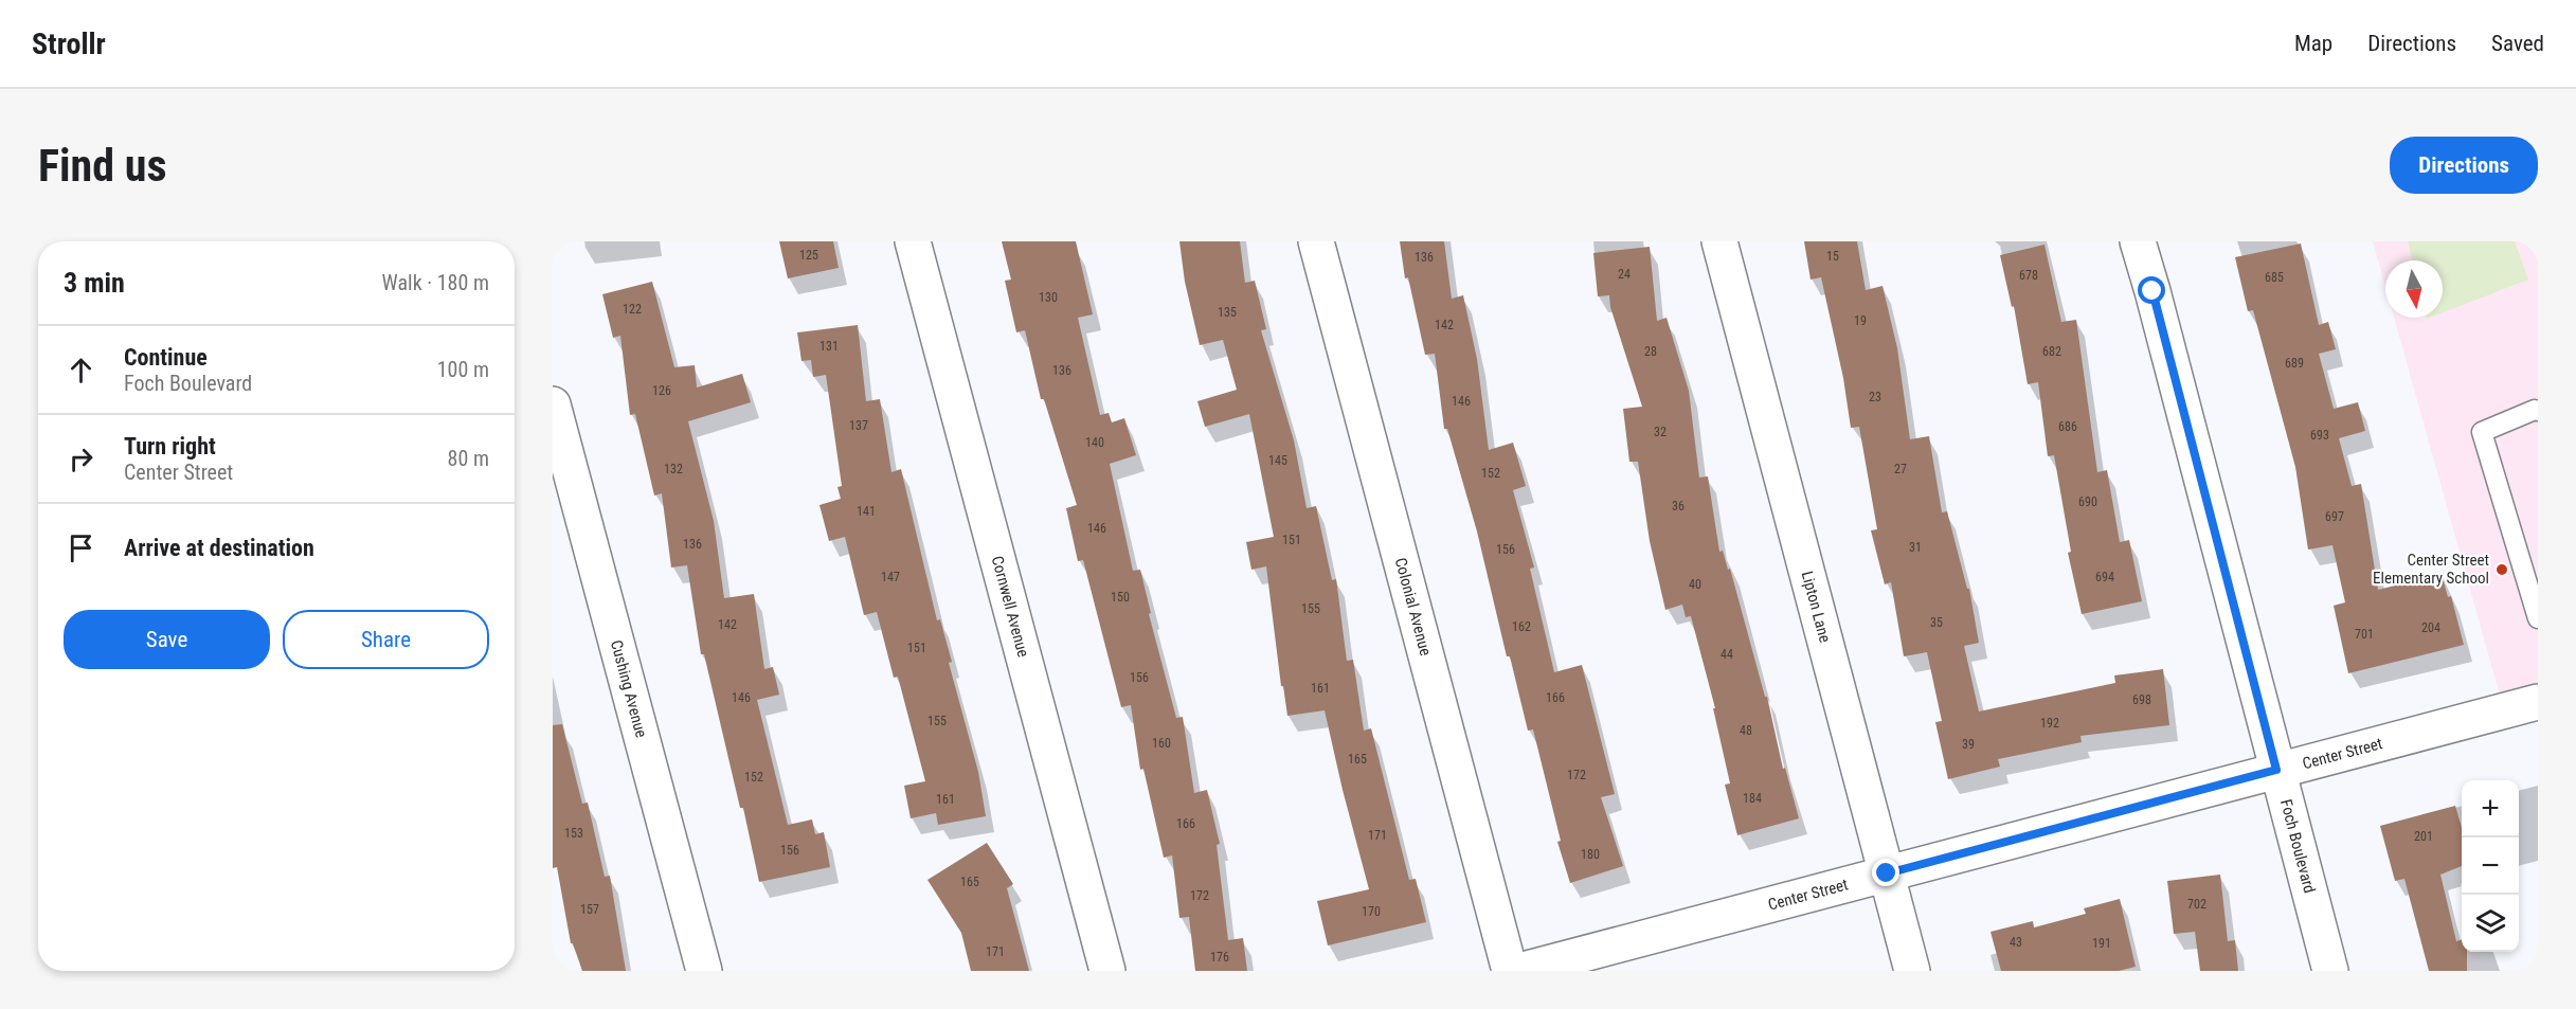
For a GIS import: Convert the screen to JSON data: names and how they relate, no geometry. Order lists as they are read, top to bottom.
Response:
{
  "streets": {
    "street": [
      "Cornwell Avenue",
      "Colonial Avenue",
      "Lipton Lane",
      "Cushing Avenue",
      "Center Street",
      "Foch Boulevard"
    ]
  },
  "crossings": [
    ["Lipton Lane", "Center Street"],
    ["Center Street", "Foch Boulevard"]
  ],
  "places": ["Center Street Elementary School"],
  "house_numbers": [
    "125",
    "15",
    "136",
    "24",
    "678",
    "685",
    "130",
    "122",
    "135",
    "19",
    "142",
    "131",
    "28",
    "682",
    "689",
    "136",
    "126",
    "23",
    "146",
    "137",
    "686",
    "32",
    "693",
    "140",
    "145",
    "132",
    "27",
    "152",
    "690",
    "36",
    "141",
    "697",
    "146",
    "151",
    "136",
    "31",
    "156",
    "147",
    "694",
    "40",
    "150",
    "155",
    "35",
    "142",
    "162",
    "204",
    "701",
    "151",
    "44",
    "156",
    "161",
    "146",
    "166",
    "698",
    "155",
    "192",
    "48",
    "160",
    "39",
    "165",
    "172",
    "152",
    "184",
    "161",
    "166",
    "153",
    "171",
    "201",
    "156",
    "180",
    "165",
    "172",
    "702",
    "157",
    "170",
    "43",
    "191",
    "171",
    "176"
  ],
  "north": "bottom",
  "page": {
    "header": "Strollr",
    "nav": ["Map", "Directions", "Saved"],
    "buttons": [
      "Directions",
      ["Save", "Share"]
    ],
    "title": "Find us",
    "heading": ["3 min", "Walk · 180 m"],
    "list": [
      ["Continue", "Foch Boulevard", "100 m"],
      ["Turn right", "Center Street", "80 m"],
      "Arrive at destination"
    ],
    "map_buttons": ["+", "−"]
  }
}
